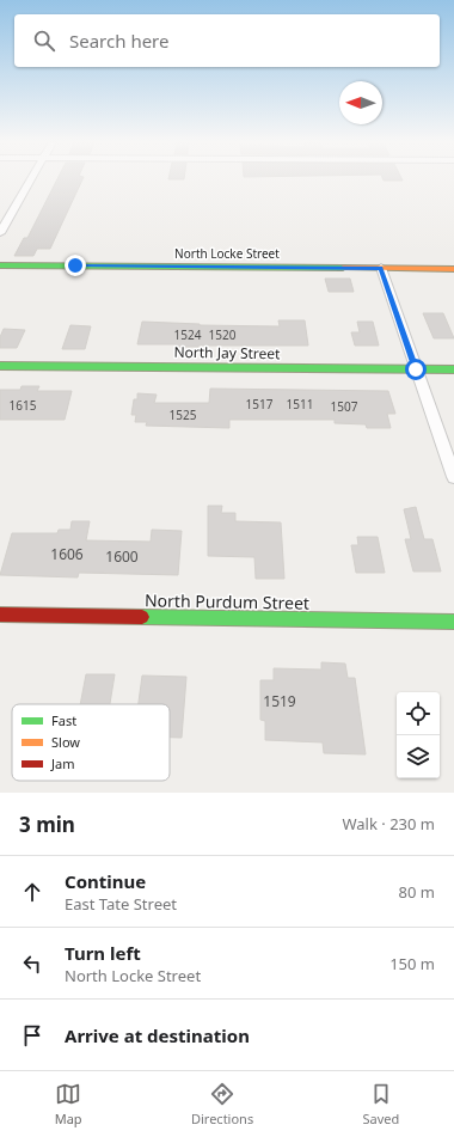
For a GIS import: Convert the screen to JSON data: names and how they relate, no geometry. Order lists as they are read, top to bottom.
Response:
{
  "streets": {
    "street": ["North Locke Street", "North Jay Street", "North Purdum Street"]
  },
  "house_numbers": [
    "1524",
    "1520",
    "1517",
    "1511",
    "1615",
    "1507",
    "1525",
    "1606",
    "1600",
    "1519"
  ],
  "legend": ["Fast", "Slow", "Jam"],
  "north": "left",
  "page": {
    "search": "Search here",
    "heading": ["3 min", "Walk · 230 m"],
    "list": [
      ["Continue", "East Tate Street", "80 m"],
      ["Turn left", "North Locke Street", "150 m"],
      "Arrive at destination"
    ],
    "nav": ["Map", "Directions", "Saved"]
  }
}
